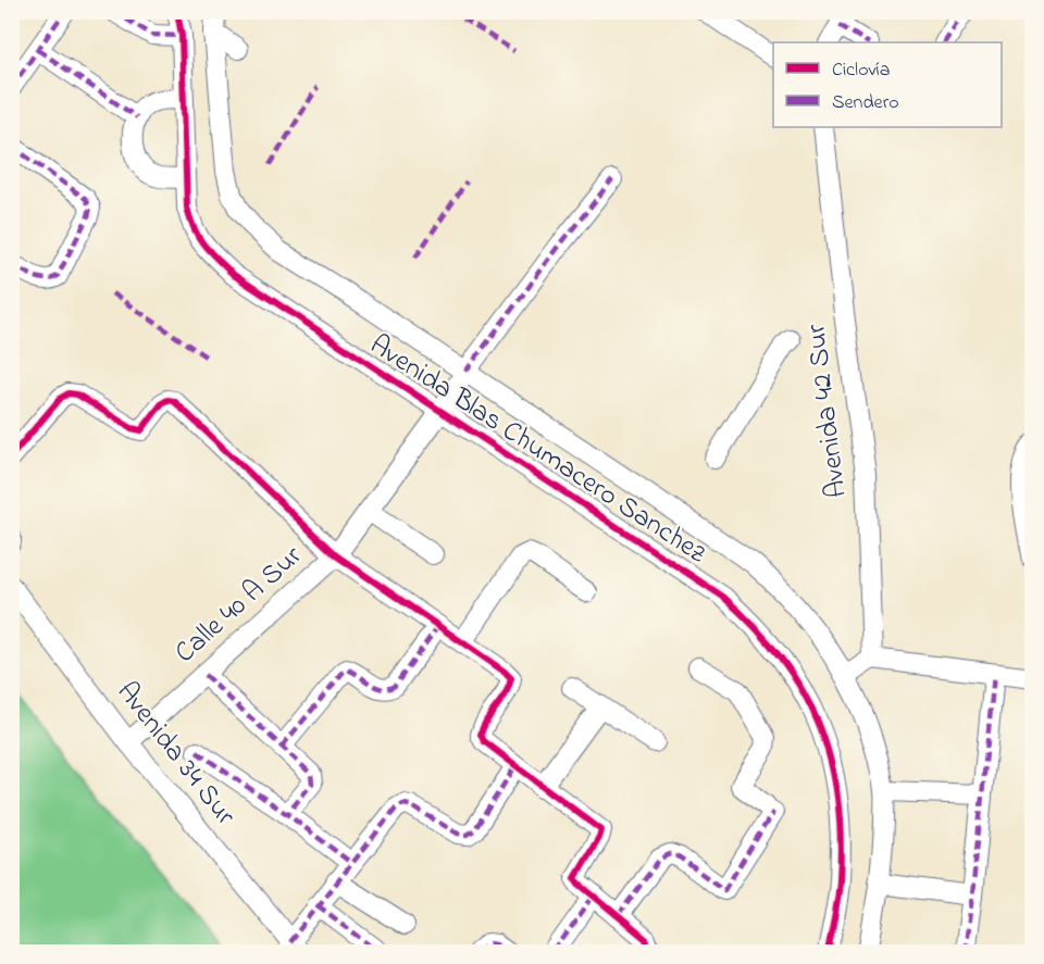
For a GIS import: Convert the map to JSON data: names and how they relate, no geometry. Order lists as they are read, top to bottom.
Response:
{
  "streets": {
    "street": [
      "Avenida 42 Sur",
      "Avenida Blas Chumacero Sanchez",
      "Calle 40 A Sur",
      "Avenida 34 Sur"
    ]
  },
  "crossings": [
    ["Avenida Blas Chumacero Sanchez", "Calle 40 A Sur"],
    ["Calle 40 A Sur", "Avenida 34 Sur"]
  ],
  "legend": ["Ciclovía", "Sendero"]
}
